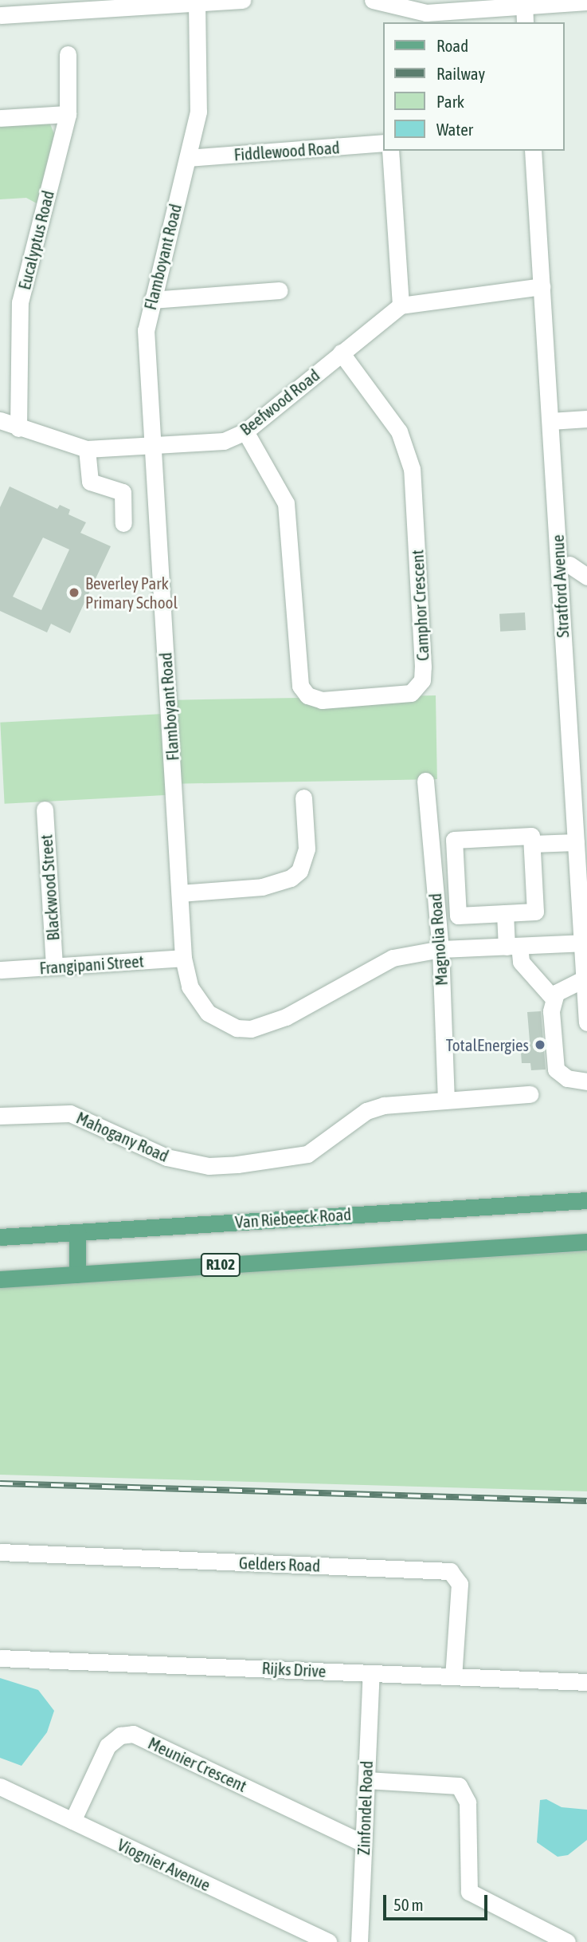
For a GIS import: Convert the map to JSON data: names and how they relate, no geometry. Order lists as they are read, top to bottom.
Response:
{
  "streets": {
    "main road": ["Van Riebeeck Road", "R102"],
    "street": [
      "Fiddlewood Road",
      "Eucalyptus Road",
      "Flamboyant Road",
      "Beefwood Road",
      "Stratford Avenue",
      "Camphor Crescent",
      "Blackwood Street",
      "Magnolia Road",
      "Frangipani Street",
      "Mahogany Road",
      "Gelders Road",
      "Rijks Drive",
      "Meunier Crescent",
      "Zinfondel Road",
      "Viognier Avenue"
    ]
  },
  "crossings": [
    ["Fiddlewood Road", "Flamboyant Road"],
    ["Eucalyptus Road", "Beefwood Road"],
    ["Flamboyant Road", "Beefwood Road"],
    ["Flamboyant Road", "Stratford Avenue"],
    ["Flamboyant Road", "Magnolia Road"],
    ["Flamboyant Road", "Frangipani Street"],
    ["Beefwood Road", "Camphor Crescent"],
    ["Blackwood Street", "Frangipani Street"],
    ["Magnolia Road", "Mahogany Road"],
    ["Gelders Road", "Rijks Drive"],
    ["Rijks Drive", "Zinfondel Road"],
    ["Meunier Crescent", "Zinfondel Road"],
    ["Meunier Crescent", "Viognier Avenue"]
  ],
  "places": ["Beverley Park Primary School", "TotalEnergies"],
  "legend": [
    "Road",
    "Railway",
    "Park",
    "Water"
  ],
  "scale_bar": "50 m"
}
